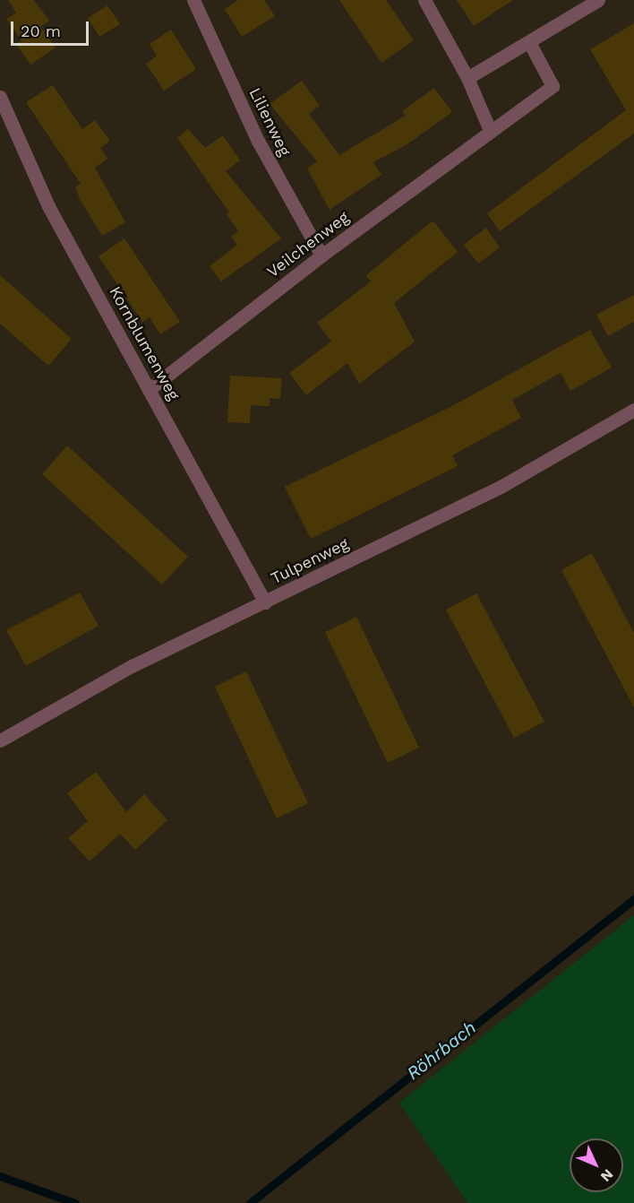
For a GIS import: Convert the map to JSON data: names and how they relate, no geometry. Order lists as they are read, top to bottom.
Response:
{
  "streets": {
    "street": [
      "Lilienweg",
      "Veilchenweg",
      "Kornblumenweg",
      "Tulpenweg"
    ]
  },
  "crossings": [
    ["Lilienweg", "Veilchenweg"],
    ["Veilchenweg", "Kornblumenweg"],
    ["Kornblumenweg", "Tulpenweg"]
  ],
  "water": ["Röhrbach"],
  "scale_bar": "20 m",
  "north": "bottom right"
}
